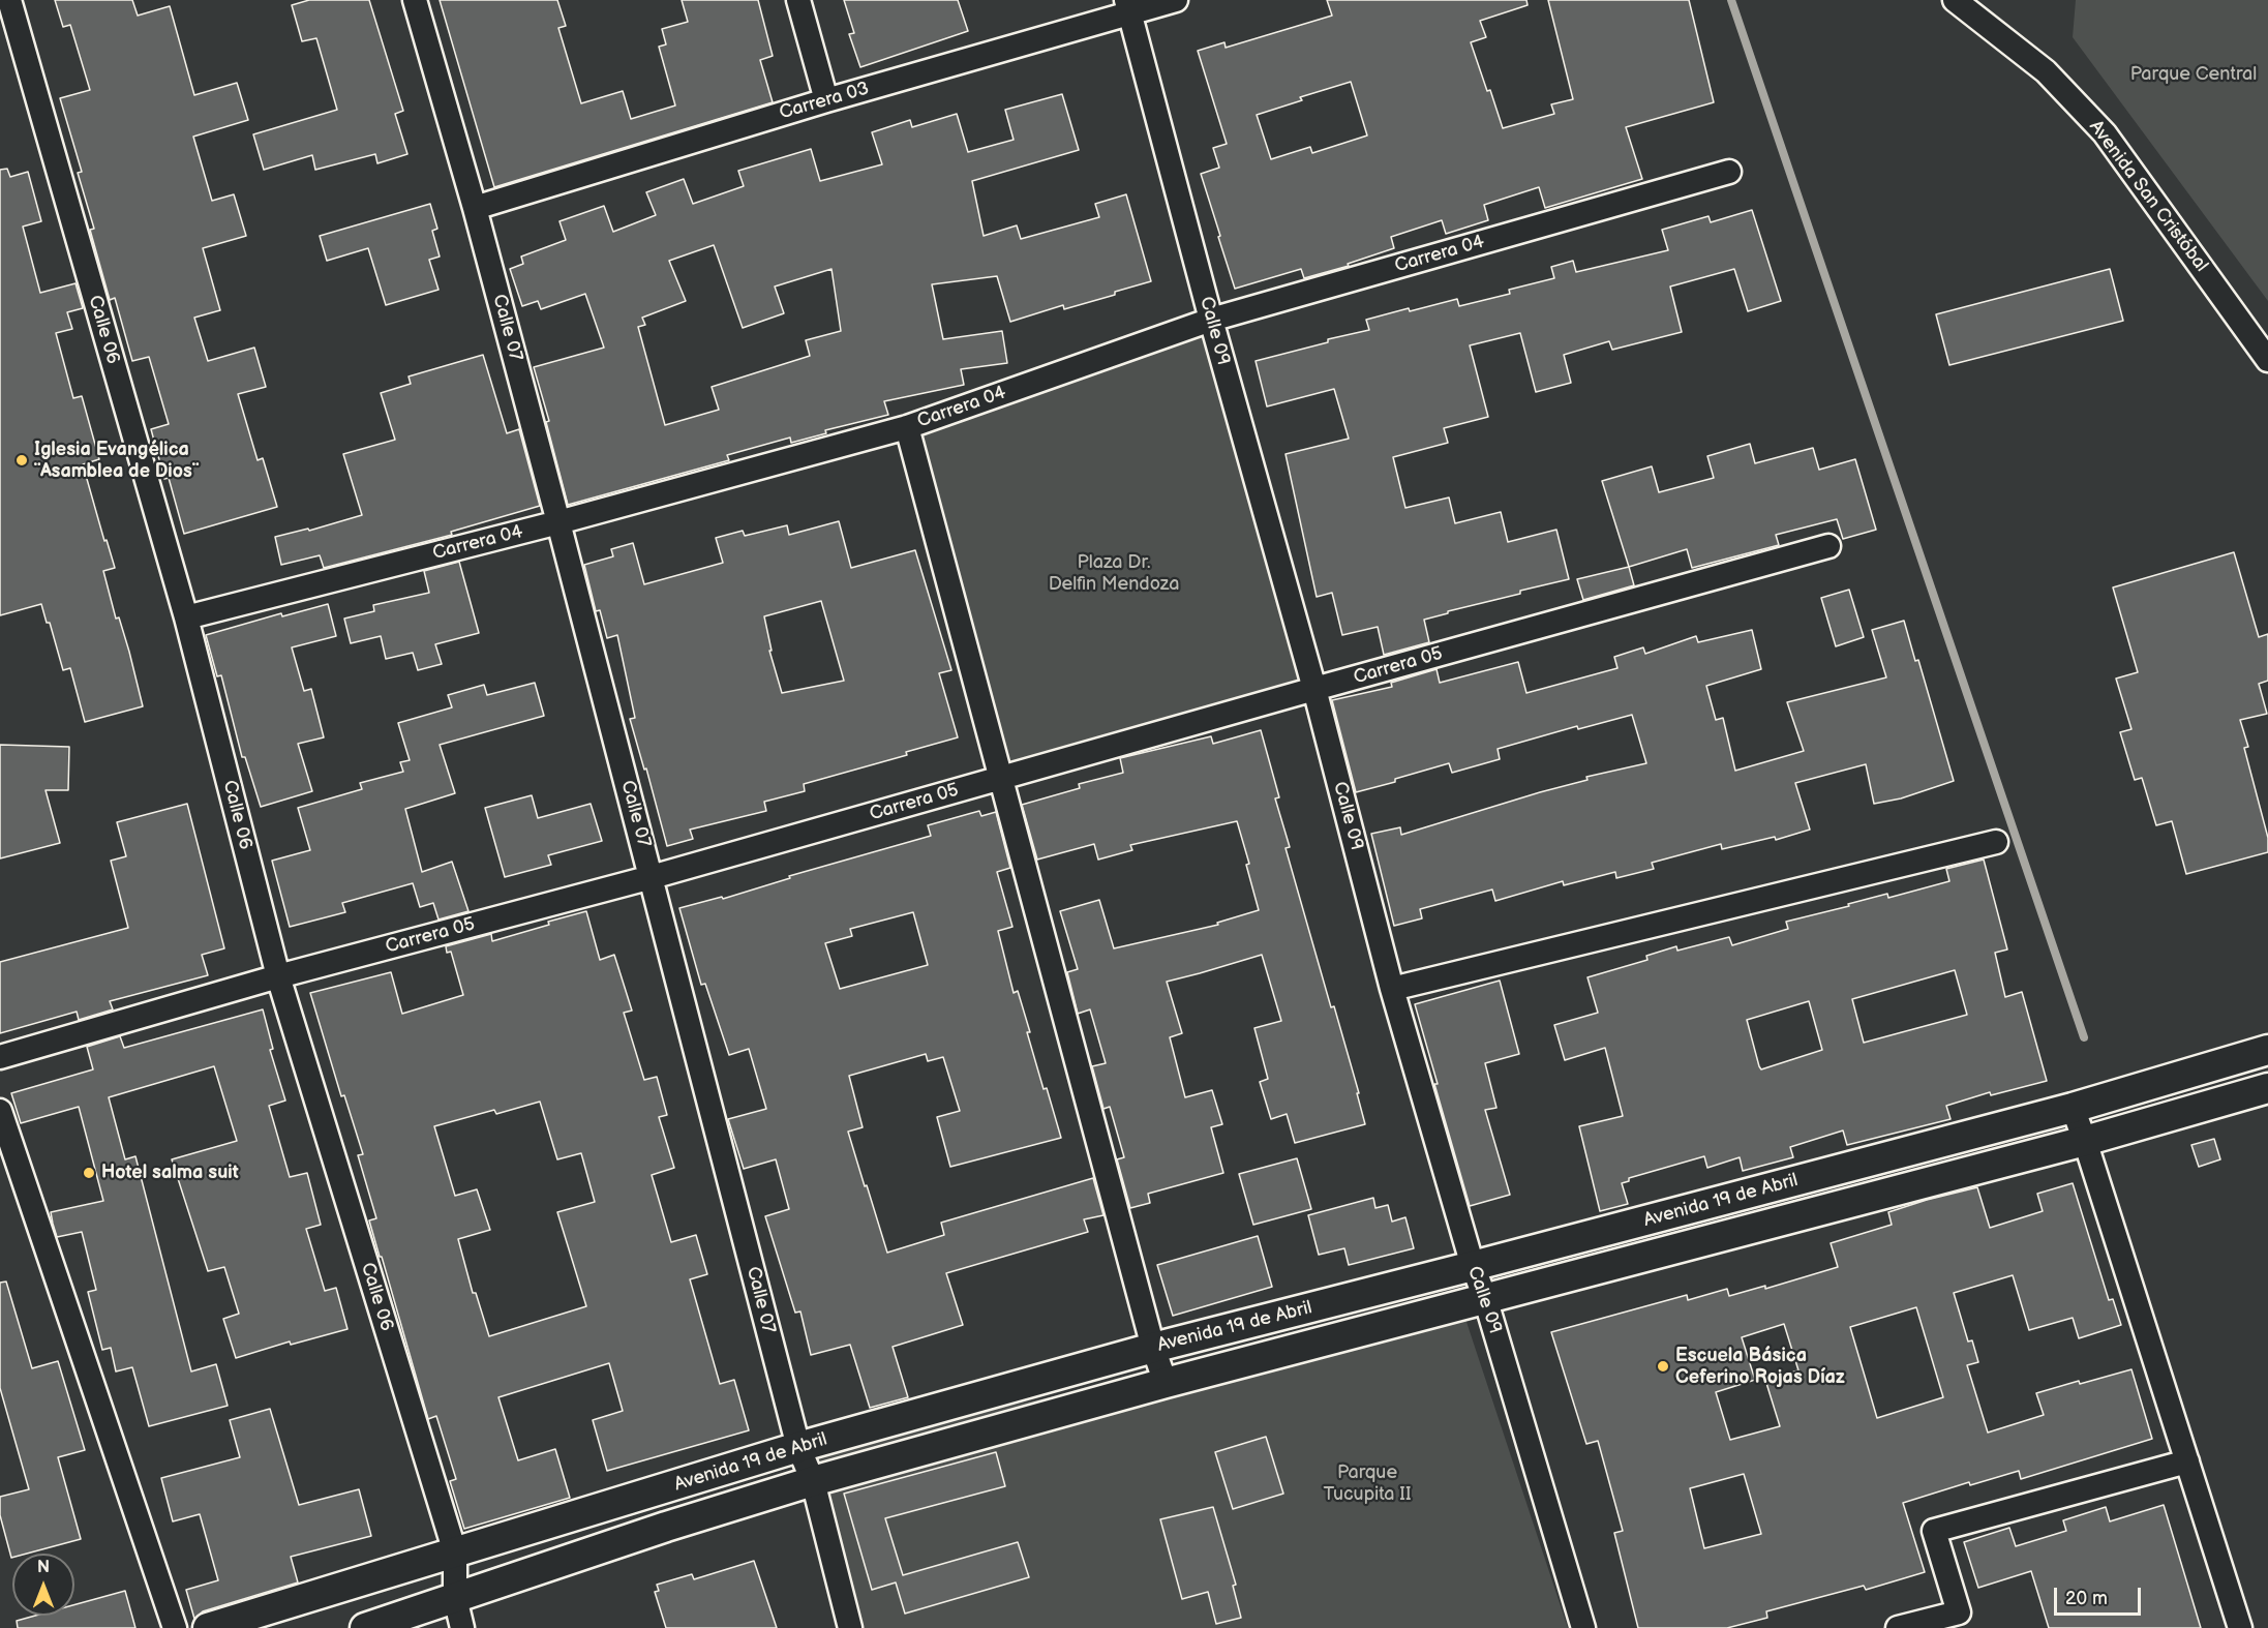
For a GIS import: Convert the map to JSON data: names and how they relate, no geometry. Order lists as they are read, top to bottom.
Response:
{
  "streets": {
    "street": [
      "Carrera 03",
      "Avenida San Cristóbal",
      "Carrera 04",
      "Calle 07",
      "Calle 06",
      "Calle 09",
      "Carrera 05",
      "Avenida 19 de Abril"
    ]
  },
  "crossings": [
    ["Carrera 03", "Calle 07"],
    ["Carrera 03", "Calle 09"],
    ["Carrera 04", "Calle 07"],
    ["Carrera 04", "Calle 06"],
    ["Carrera 04", "Calle 09"],
    ["Calle 07", "Carrera 05"],
    ["Calle 07", "Avenida 19 de Abril"],
    ["Calle 06", "Carrera 05"],
    ["Calle 06", "Avenida 19 de Abril"],
    ["Calle 09", "Carrera 05"],
    ["Calle 09", "Avenida 19 de Abril"]
  ],
  "parks": ["Parque Central", "Plaza Dr. Delfin Mendoza", "Parque Tucupita II"],
  "places": ["Iglesia Evangélica ¨Asamblea de Dios¨", "Hotel salma suit", "Escuela Básica Ceferino Rojas Díaz"],
  "scale_bar": "20 m",
  "north": "top"
}
